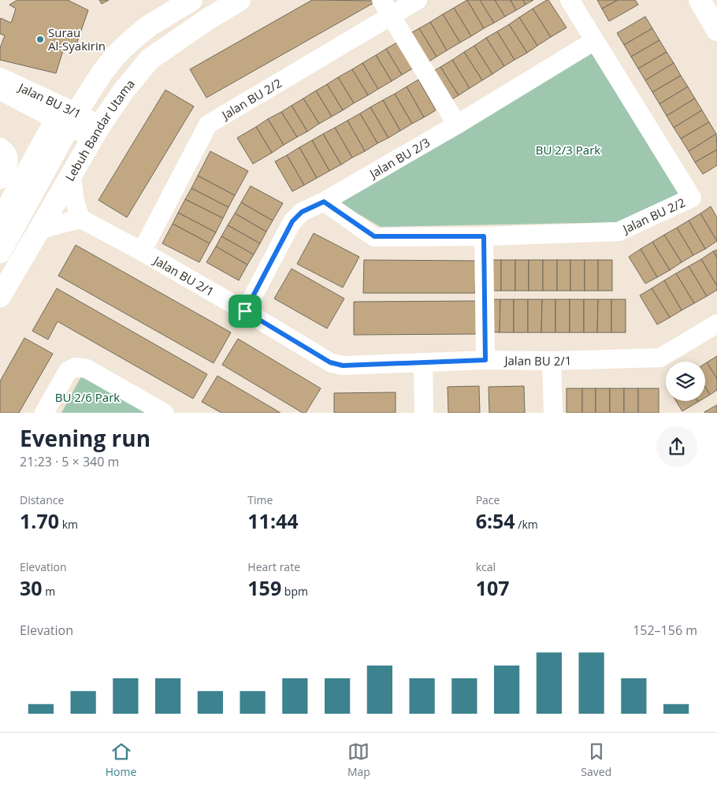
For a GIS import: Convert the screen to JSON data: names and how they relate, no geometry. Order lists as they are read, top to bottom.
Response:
{
  "streets": {
    "main road": ["Lebuh Bandar Utama"],
    "street": [
      "Jalan BU 2/2",
      "Jalan BU 3/1",
      "Jalan BU 2/3",
      "Jalan BU 2/1"
    ]
  },
  "crossings": [
    ["Jalan BU 2/2", "Jalan BU 2/3"],
    ["Jalan BU 2/2", "Jalan BU 2/1"],
    ["Jalan BU 3/1", "Lebuh Bandar Utama"],
    ["Jalan BU 2/3", "Jalan BU 2/1"]
  ],
  "parks": ["BU 2/3 Park", "BU 2/6 Park"],
  "places": ["Surau Al-Syakirin"],
  "page": {
    "heading": ["Evening run", "21:23 · 5 × 340 m"],
    "stats": [
      ["Distance", "1.70 km"],
      ["Time", "11:44"],
      ["Pace", "6:54 /km"],
      ["Elevation", "30 m"],
      ["Heart rate", "159 bpm"],
      ["kcal", "107"]
    ],
    "chart": ["Elevation", "152–156 m"],
    "tabs": ["Home", "Map", "Saved"]
  }
}
